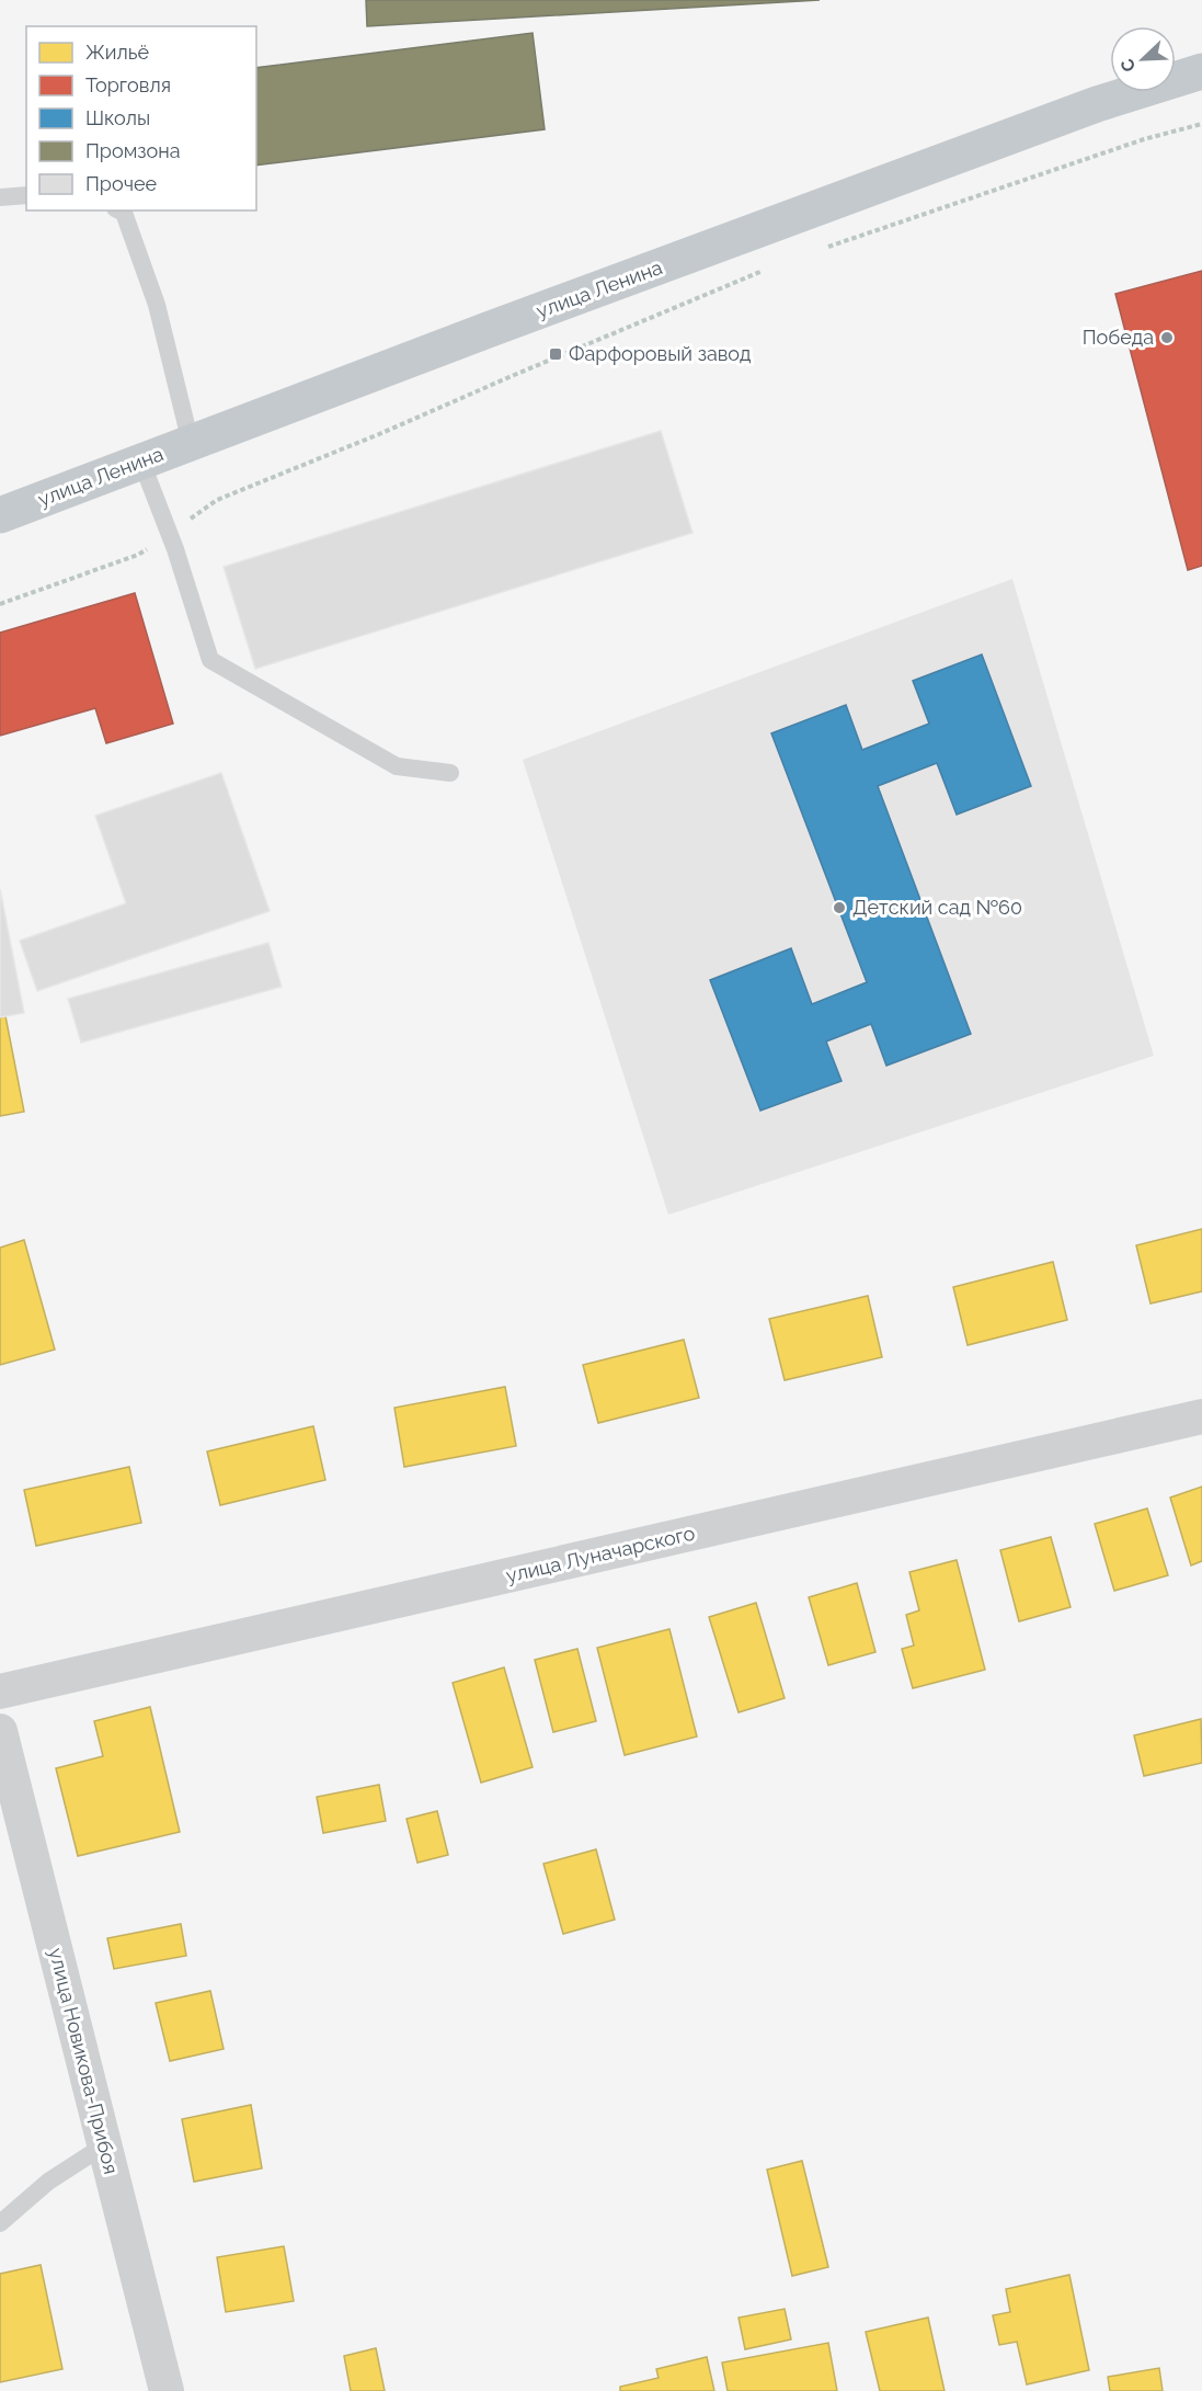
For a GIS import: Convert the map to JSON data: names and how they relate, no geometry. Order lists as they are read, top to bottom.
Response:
{
  "streets": {
    "highway": ["улица Ленина"],
    "street": ["улица Луначарского", "улица Новикова-Прибоя"]
  },
  "places": {
    "other": ["Победа", "Детский сад №60"],
    "transit": ["Фарфоровый завод"]
  },
  "legend": [
    "Жильё",
    "Торговля",
    "Школы",
    "Промзона",
    "Прочее"
  ],
  "north": "bottom left"
}
